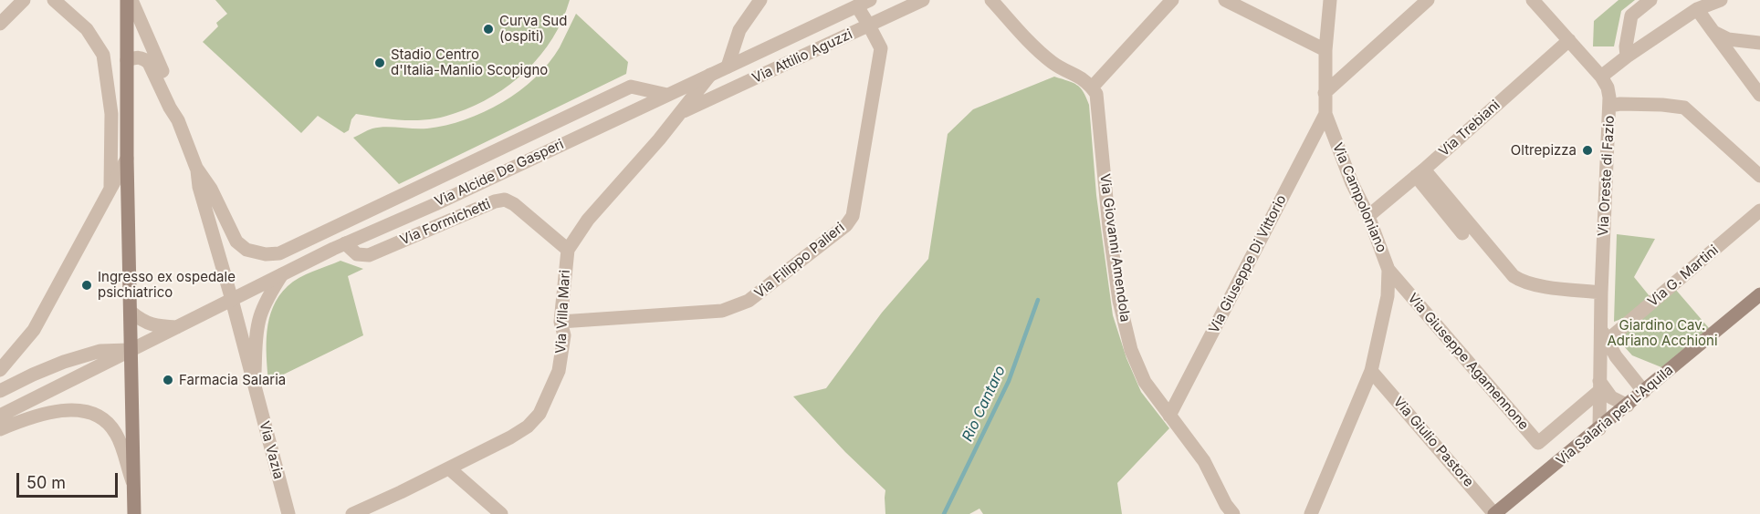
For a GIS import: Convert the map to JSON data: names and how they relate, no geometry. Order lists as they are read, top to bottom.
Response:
{
  "streets": {
    "main road": ["Via Salaria per L'Aquila"],
    "street": [
      "Via Attilio Aguzzi",
      "Via Trebiani",
      "Via Alcide De Gasperi",
      "Via Oreste di Fazio",
      "Via Campoloniano",
      "Via Formichetti",
      "Via Giovanni Amendola",
      "Via Filippo Palieri",
      "Via Giuseppe Di Vittorio",
      "Via G. Martini",
      "Via Villa Mari",
      "Via Giuseppe Agamennone",
      "Via Giulio Pastore",
      "Via Vazia"
    ]
  },
  "crossings": [
    ["Via Attilio Aguzzi", "Via Filippo Palieri"],
    ["Via Attilio Aguzzi", "Via Villa Mari"],
    ["Via Trebiani", "Via Oreste di Fazio"],
    ["Via Trebiani", "Via Campoloniano"],
    ["Via Alcide De Gasperi", "Via Formichetti"],
    ["Via Alcide De Gasperi", "Via Filippo Palieri"],
    ["Via Alcide De Gasperi", "Via Villa Mari"],
    ["Via Alcide De Gasperi", "Via Vazia"],
    ["Via Oreste di Fazio", "Via Giuseppe Agamennone"],
    ["Via Oreste di Fazio", "Via Salaria per L'Aquila"],
    ["Via Campoloniano", "Via Giuseppe Di Vittorio"],
    ["Via Campoloniano", "Via Giuseppe Agamennone"],
    ["Via Campoloniano", "Via Giulio Pastore"],
    ["Via Formichetti", "Via Villa Mari"],
    ["Via Giovanni Amendola", "Via Giuseppe Di Vittorio"],
    ["Via Filippo Palieri", "Via Villa Mari"],
    ["Via Salaria per L'Aquila", "Via Giulio Pastore"]
  ],
  "water": ["Rio Cantaro"],
  "parks": ["Giardino Cav. Adriano Acchioni"],
  "places": [
    "Curva Sud (ospiti)",
    "Stadio Centro d'Italia-Manlio Scopigno",
    "Oltrepizza",
    "Ingresso ex ospedale psichiatrico",
    "Farmacia Salaria"
  ],
  "scale_bar": "50 m"
}
